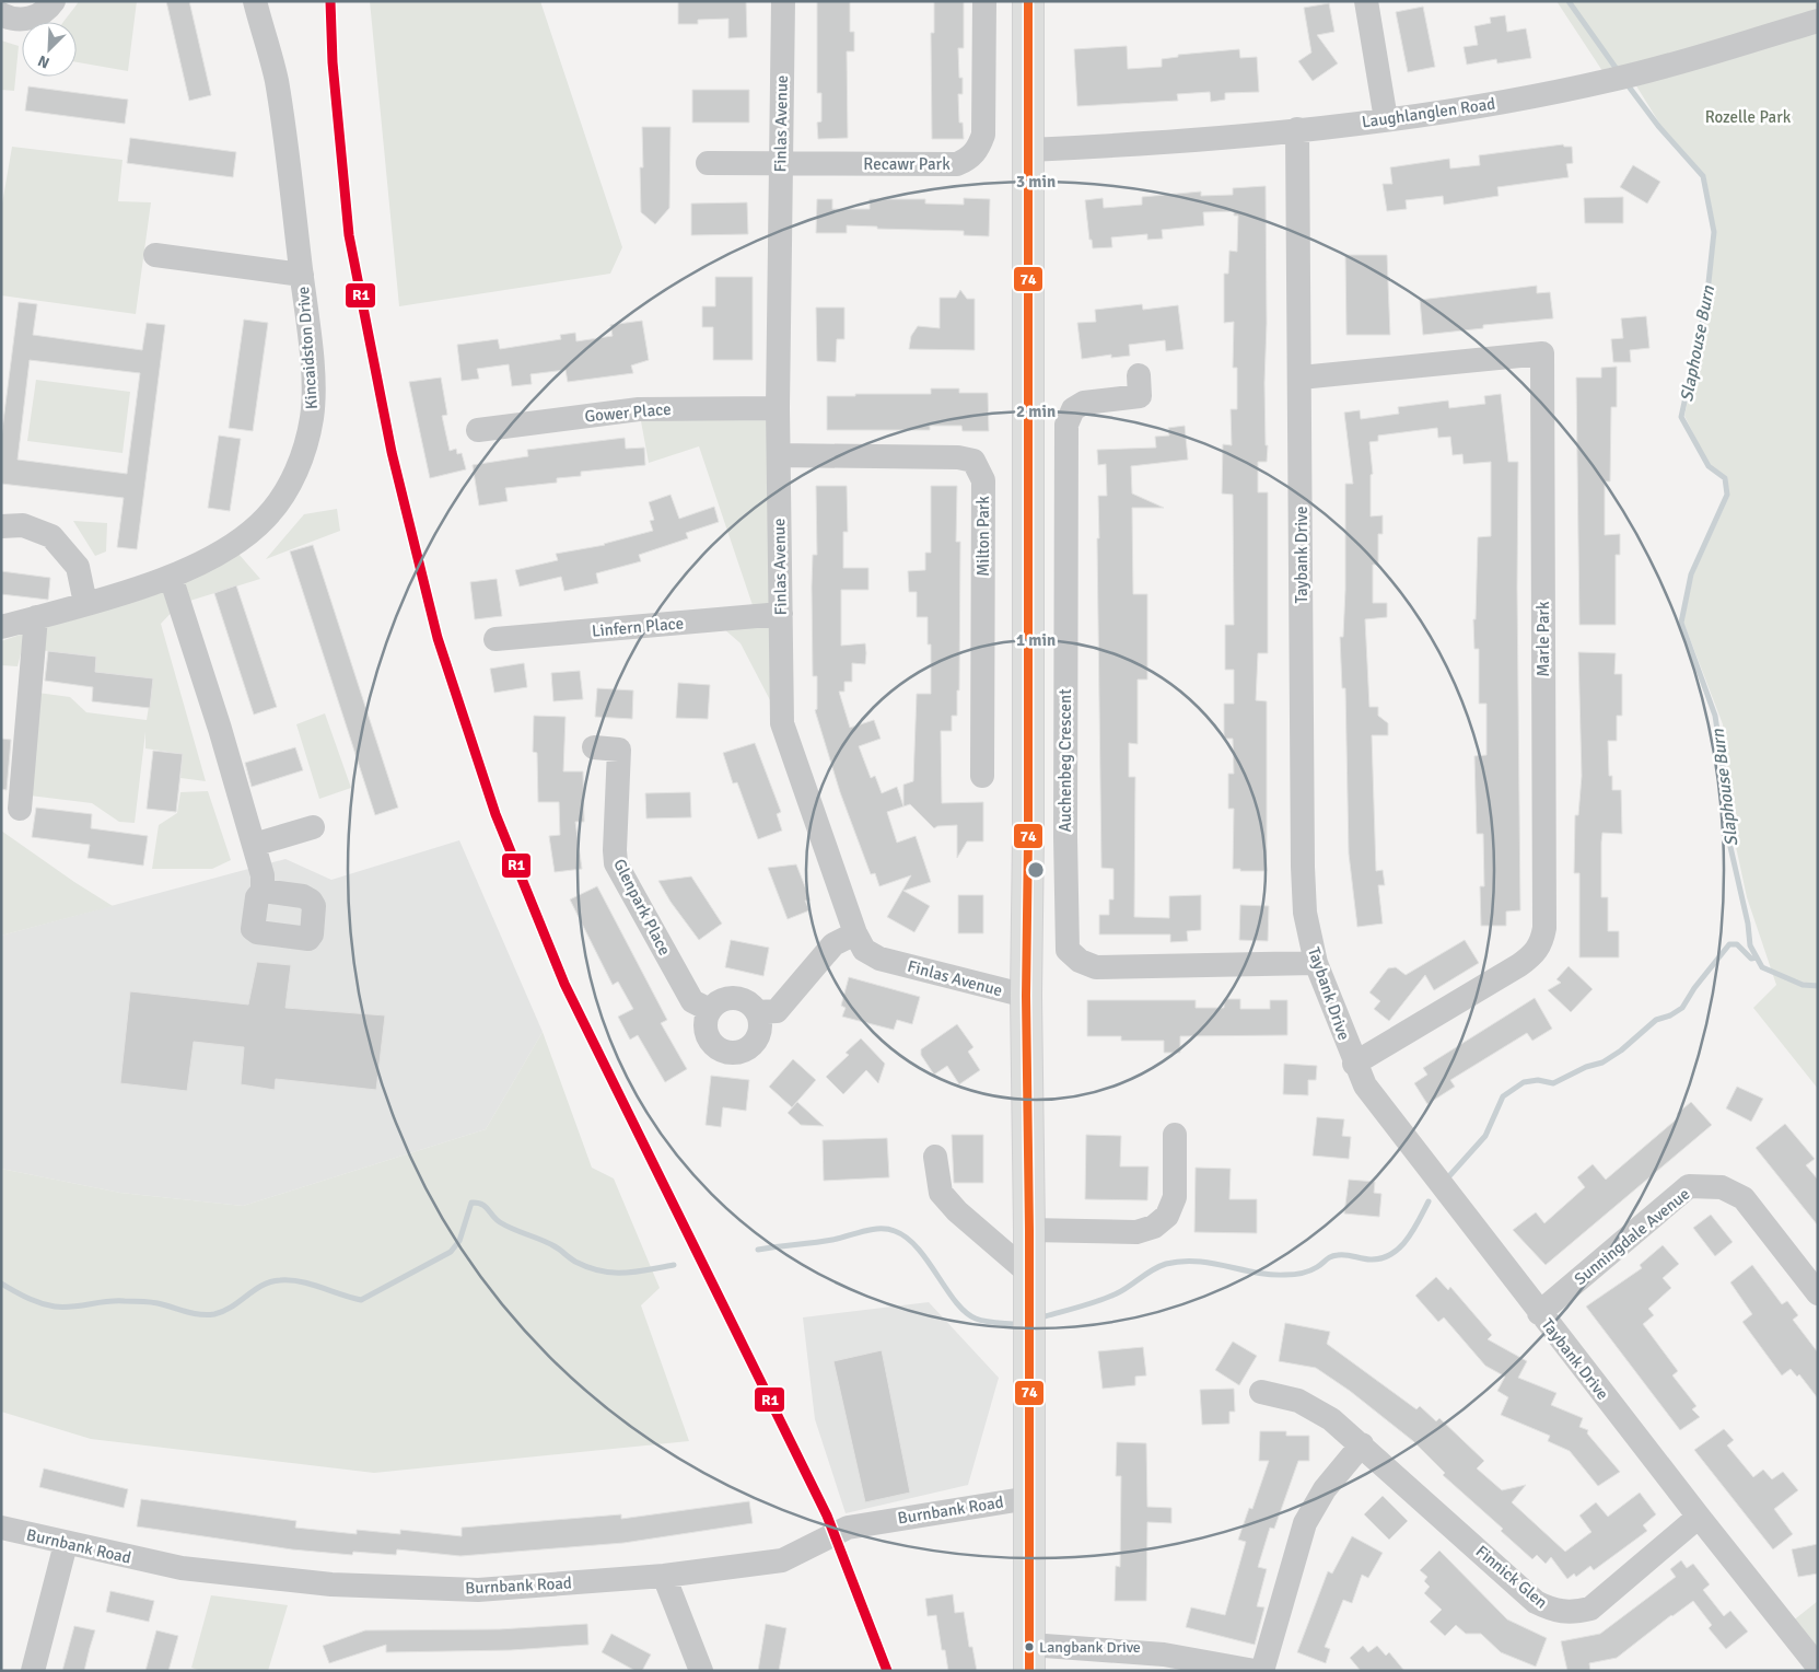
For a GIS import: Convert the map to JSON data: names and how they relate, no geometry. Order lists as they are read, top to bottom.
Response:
{
  "streets": {
    "street": [
      "Laughlanglen Road",
      "Finlas Avenue",
      "Recawr Park",
      "Kincaidston Drive",
      "Gower Place",
      "Milton Park",
      "Taybank Drive",
      "Linfern Place",
      "Marle Park",
      "Auchenbeg Crescent",
      "Glenpark Place",
      "Sunningdale Avenue",
      "Burnbank Road",
      "Finnick Glen"
    ]
  },
  "crossings": [
    ["Laughlanglen Road", "Taybank Drive"],
    ["Finlas Avenue", "Recawr Park"],
    ["Finlas Avenue", "Gower Place"],
    ["Finlas Avenue", "Milton Park"],
    ["Finlas Avenue", "Linfern Place"],
    ["Taybank Drive", "Marle Park"],
    ["Taybank Drive", "Auchenbeg Crescent"],
    ["Taybank Drive", "Sunningdale Avenue"],
    ["Taybank Drive", "Finnick Glen"]
  ],
  "water": ["Slaphouse Burn"],
  "parks": ["Rozelle Park"],
  "places": ["Langbank Drive"],
  "lines": ["transit line R1", "transit line 74"],
  "north": "bottom left",
  "rings": ["3 min", "2 min", "1 min"]
}
